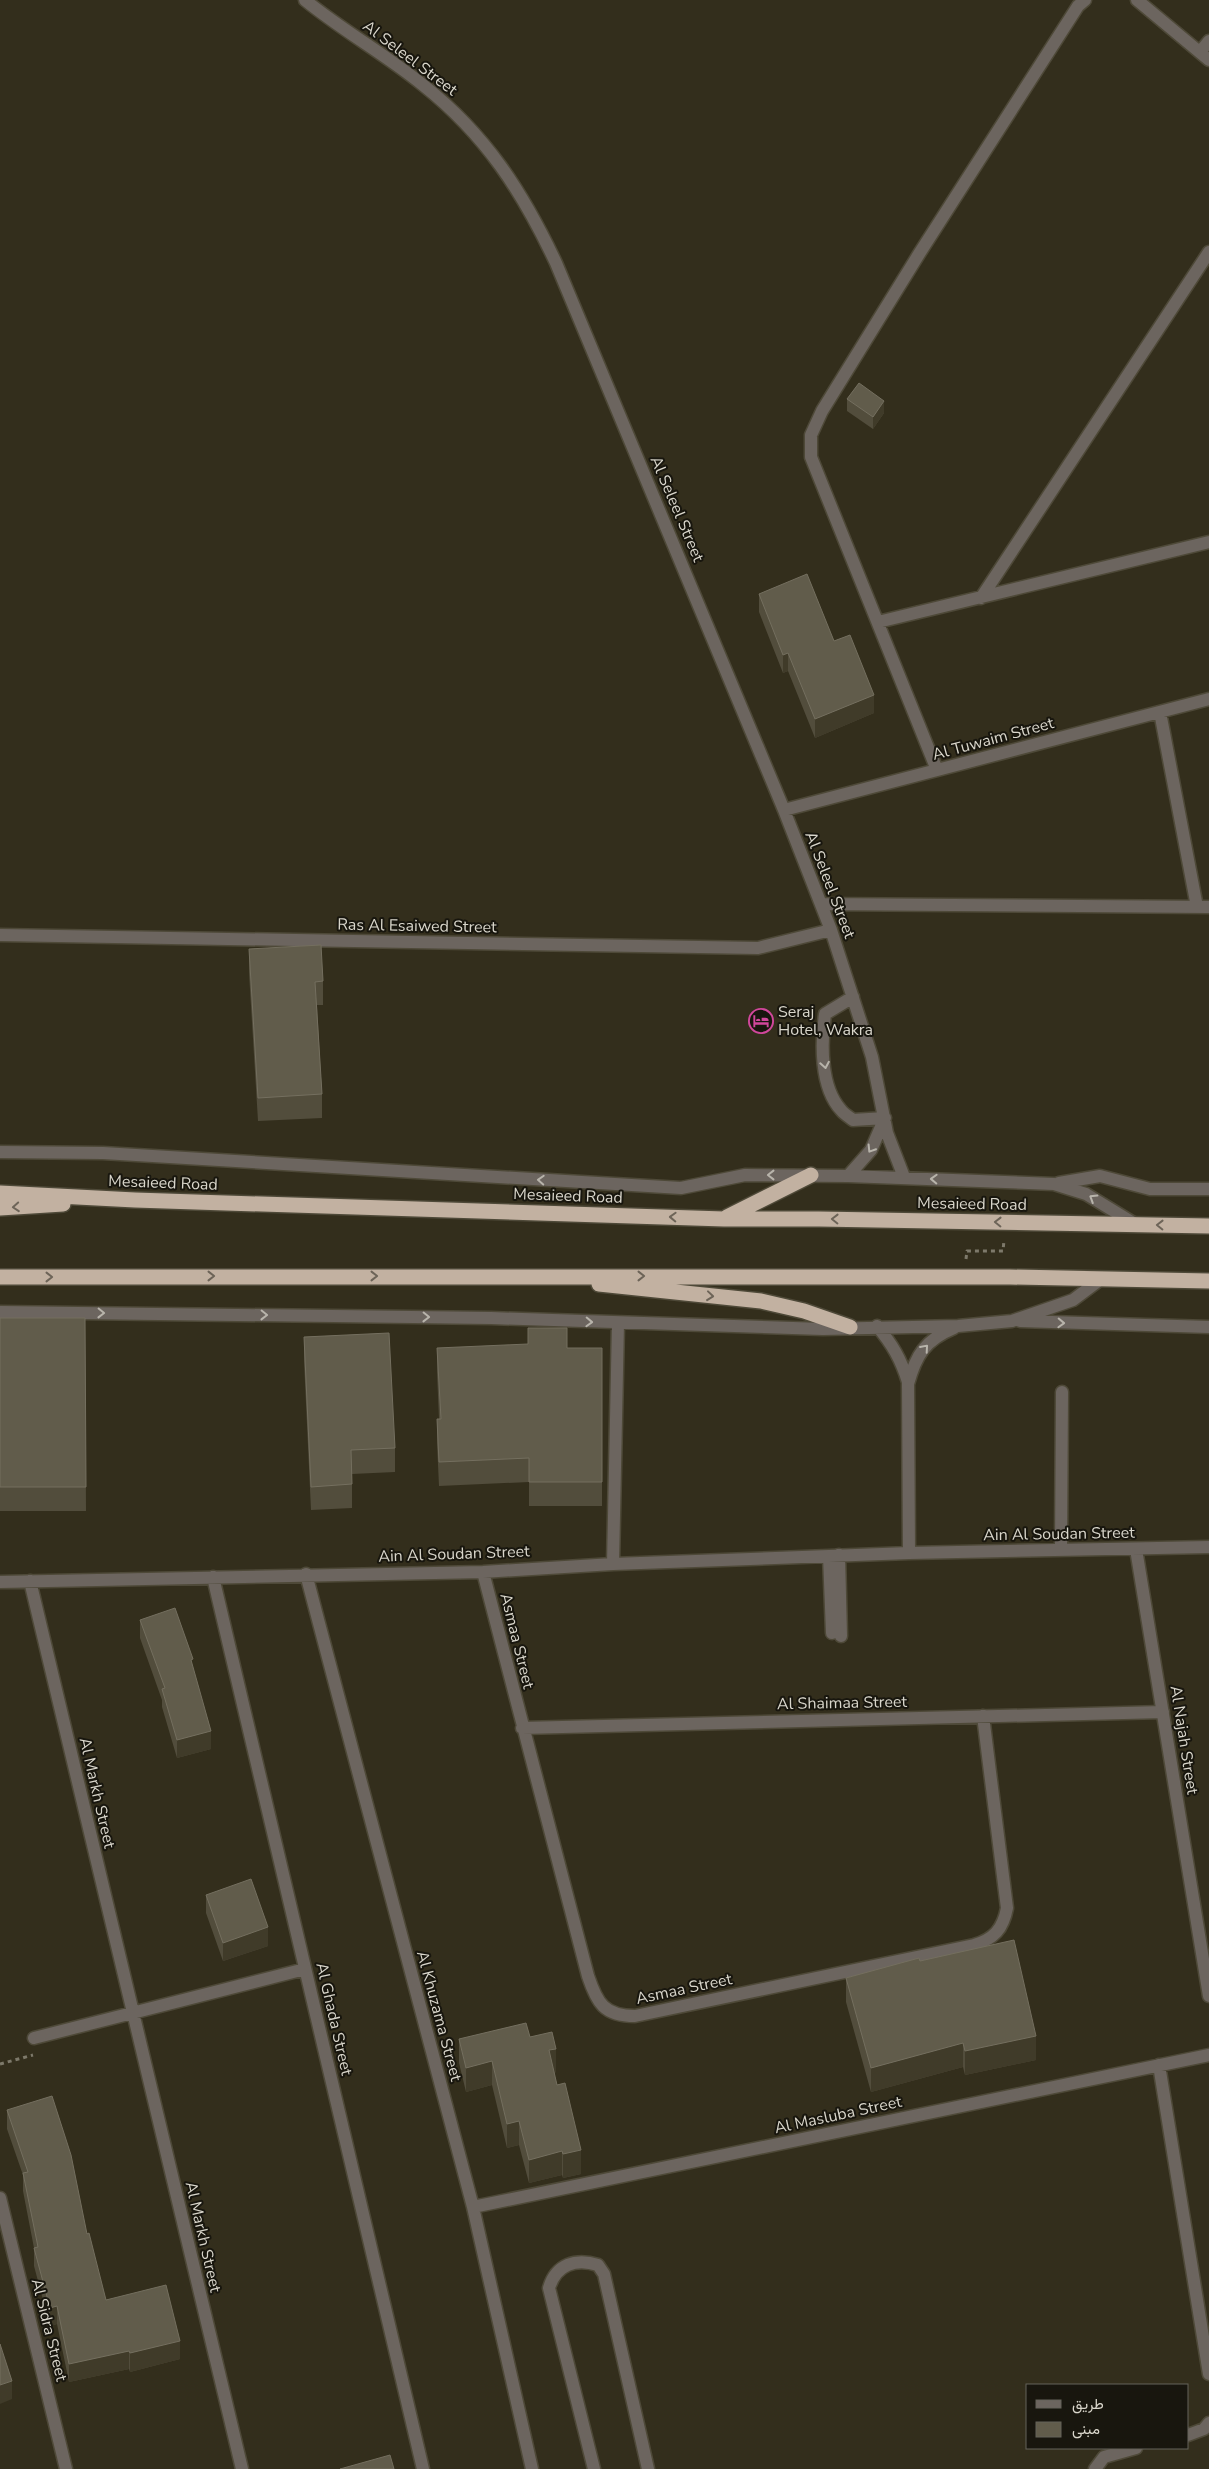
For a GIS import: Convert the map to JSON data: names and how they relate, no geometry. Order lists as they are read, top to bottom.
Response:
{
  "streets": {
    "highway": ["Mesaieed Road"],
    "street": [
      "Al Seleel Street",
      "Al Tuwaim Street",
      "Ras Al Esaiwed Street",
      "Ain Al Soudan Street",
      "Asmaa Street",
      "Al Shaimaa Street",
      "Al Najah Street",
      "Al Markh Street",
      "Al Khuzama Street",
      "Al Ghada Street",
      "Al Masluba Street",
      "Al Sidra Street"
    ]
  },
  "crossings": [
    ["Al Seleel Street", "Al Tuwaim Street"],
    ["Al Seleel Street", "Ras Al Esaiwed Street"],
    ["Al Seleel Street", "Mesaieed Road"],
    ["Ain Al Soudan Street", "Asmaa Street"],
    ["Ain Al Soudan Street", "Al Najah Street"],
    ["Ain Al Soudan Street", "Al Markh Street"],
    ["Ain Al Soudan Street", "Al Khuzama Street"],
    ["Ain Al Soudan Street", "Al Ghada Street"],
    ["Asmaa Street", "Al Shaimaa Street"],
    ["Al Shaimaa Street", "Al Najah Street"],
    ["Al Khuzama Street", "Al Masluba Street"]
  ],
  "places": {
    "hotel": ["Seraj Hotel, Wakra"]
  },
  "legend": ["طريق", "مبنى"]
}
